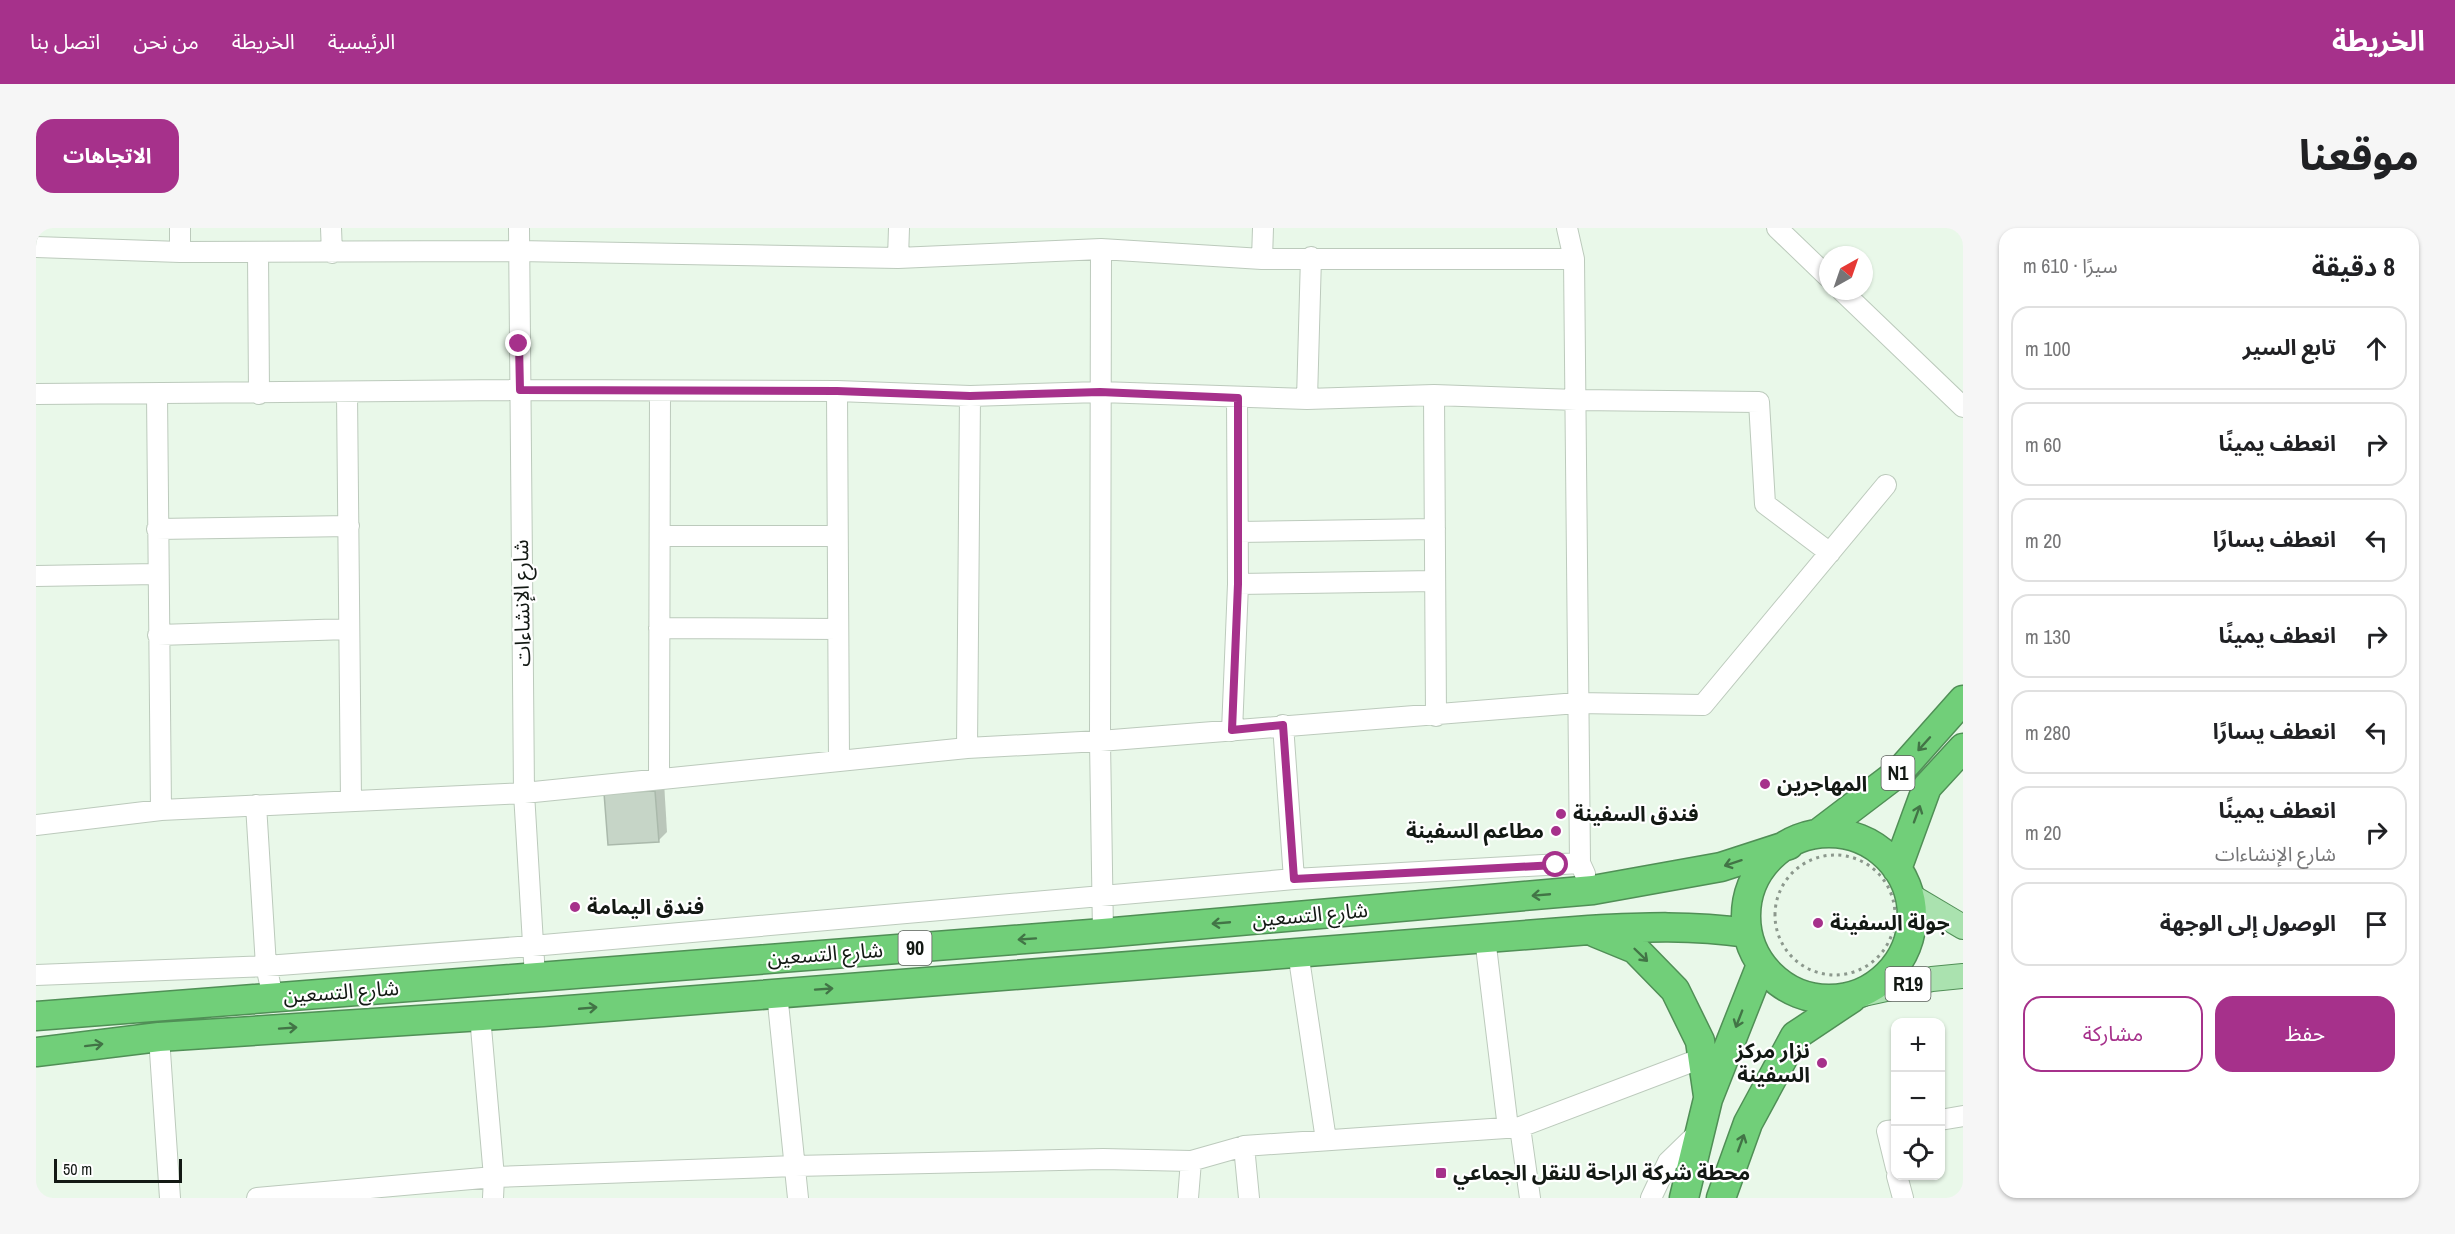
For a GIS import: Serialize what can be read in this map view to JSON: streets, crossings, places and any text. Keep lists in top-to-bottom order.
{
  "streets": {
    "highway": ["N1", "شارع التسعين", "90"],
    "main road": ["R19"],
    "street": ["شارع الإنشاءات"]
  },
  "crossings": [
    ["شارع الإنشاءات", "شارع التسعين"]
  ],
  "places": {
    "other": [
      "المهاجرين",
      "فندق السفينة",
      "مطاعم السفينة",
      "فندق اليمامة",
      "جولة السفينة",
      "نزار مركز السفينة"
    ],
    "transit": ["محطة شركة الراحة للنقل الجماعي"]
  },
  "scale_bar": "50 m",
  "north": "top right",
  "page": {
    "header": "الخريطة",
    "nav": [
      "الرئيسية",
      "الخريطة",
      "من نحن",
      "اتصل بنا"
    ],
    "title": "موقعنا",
    "buttons": [
      "الاتجاهات",
      ["حفظ", "مشاركة"]
    ],
    "heading": ["8 دقيقة", "سيرًا · 610 m"],
    "list": [
      ["تابع السير", "100 m"],
      ["انعطف يمينًا", "60 m"],
      ["انعطف يسارًا", "20 m"],
      ["انعطف يمينًا", "130 m"],
      ["انعطف يسارًا", "280 m"],
      ["انعطف يمينًا", "شارع الإنشاءات", "20 m"],
      "الوصول إلى الوجهة"
    ],
    "map_buttons": ["+", "−"],
    "scale": "50 m"
  }
}
